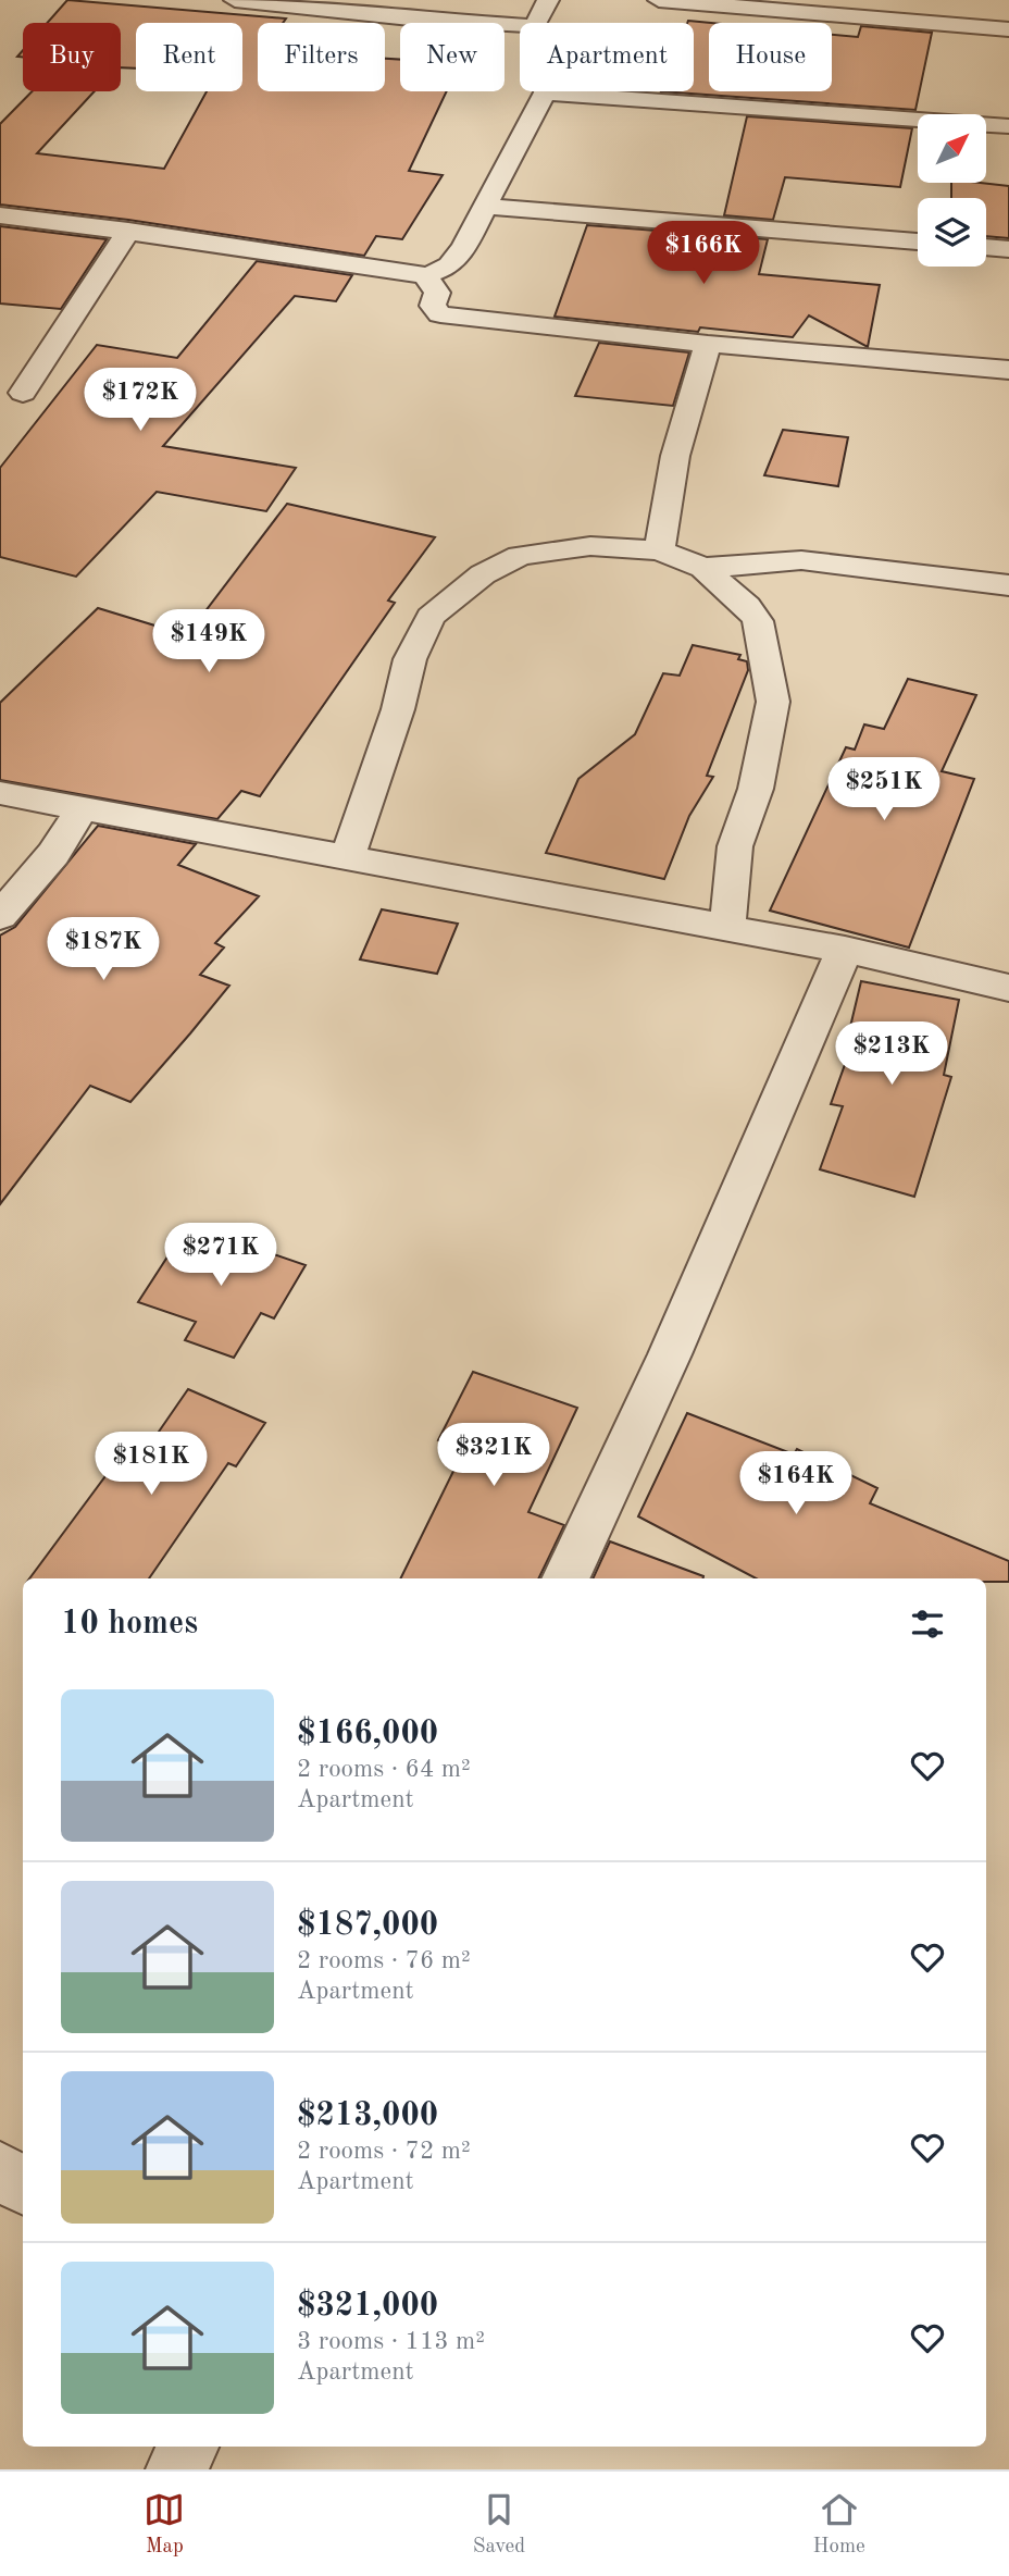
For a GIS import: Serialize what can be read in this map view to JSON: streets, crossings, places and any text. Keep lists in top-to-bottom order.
{
  "north": "top right",
  "page": {
    "chip": [
      "Buy",
      "Rent",
      "Filters",
      "New",
      "Apartment",
      "House"
    ],
    "price": [
      "$166K",
      "$172K",
      "$149K",
      "$251K",
      "$187K",
      "$213K",
      "$271K",
      "$321K",
      "$181K",
      "$164K"
    ],
    "heading": "10 homes",
    "list": [
      {
        "name": "$166,000",
        "note": "2 rooms · 64 m² · Apartment"
      },
      {
        "name": "$187,000",
        "note": "2 rooms · 76 m² · Apartment"
      },
      {
        "name": "$213,000",
        "note": "2 rooms · 72 m² · Apartment"
      },
      {
        "name": "$321,000",
        "note": "3 rooms · 113 m² · Apartment"
      }
    ],
    "tabs": ["Map", "Saved", "Home"]
  }
}
